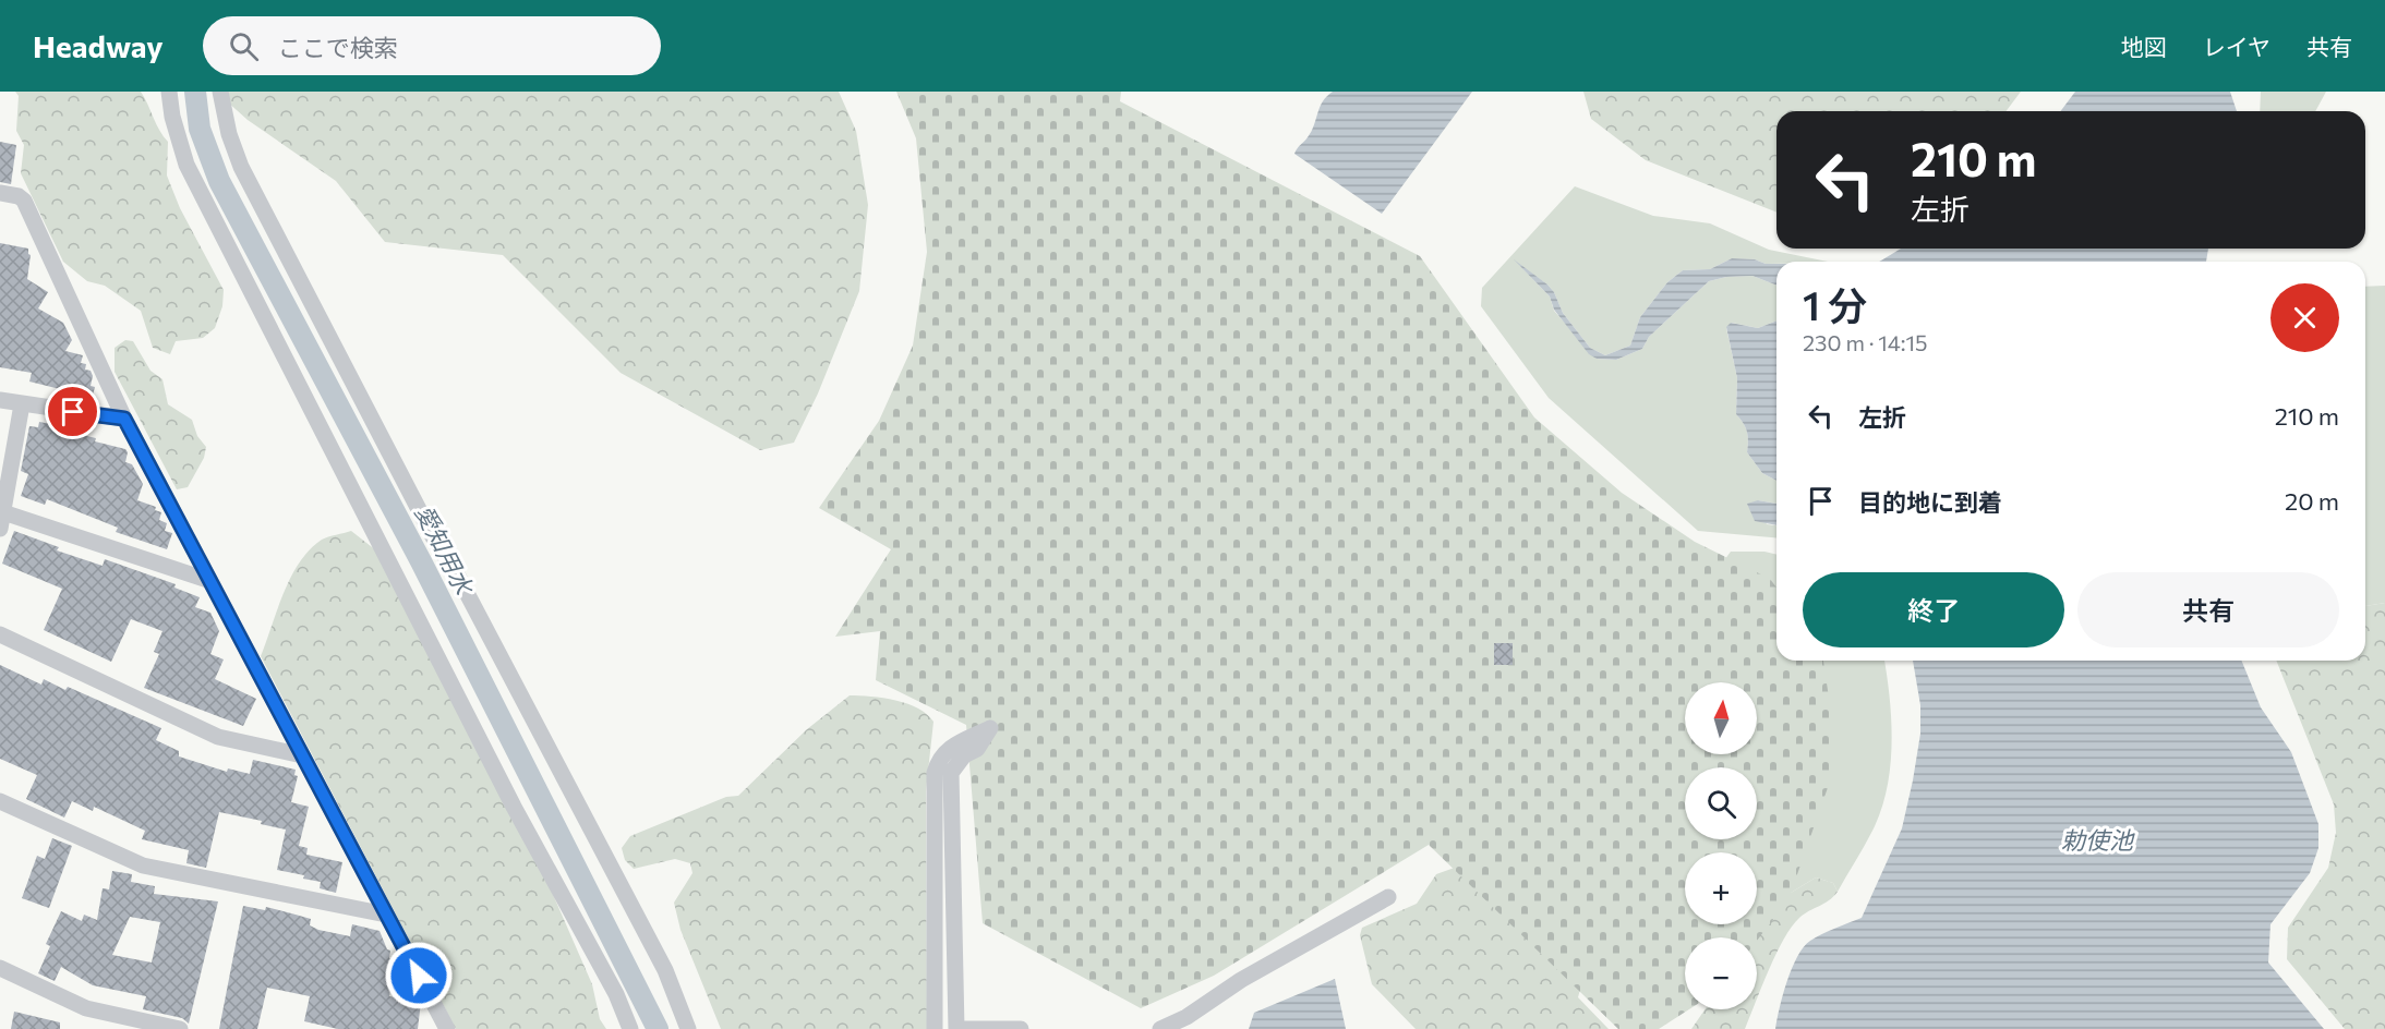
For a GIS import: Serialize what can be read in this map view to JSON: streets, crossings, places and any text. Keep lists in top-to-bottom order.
{
  "water": ["愛知用水", "勅使池"],
  "north": "top",
  "page": {
    "header": "Headway",
    "search": "ここで検索",
    "nav": ["地図", "レイヤ", "共有"],
    "turn": ["210 m", "左折"],
    "heading": ["1 分", "230 m · 14:15"],
    "list": [
      {
        "name": "左折",
        "value": "210 m"
      },
      {
        "name": "目的地に到着",
        "value": "20 m"
      }
    ],
    "buttons": ["終了", "共有"],
    "map_buttons": ["+", "−"]
  }
}
